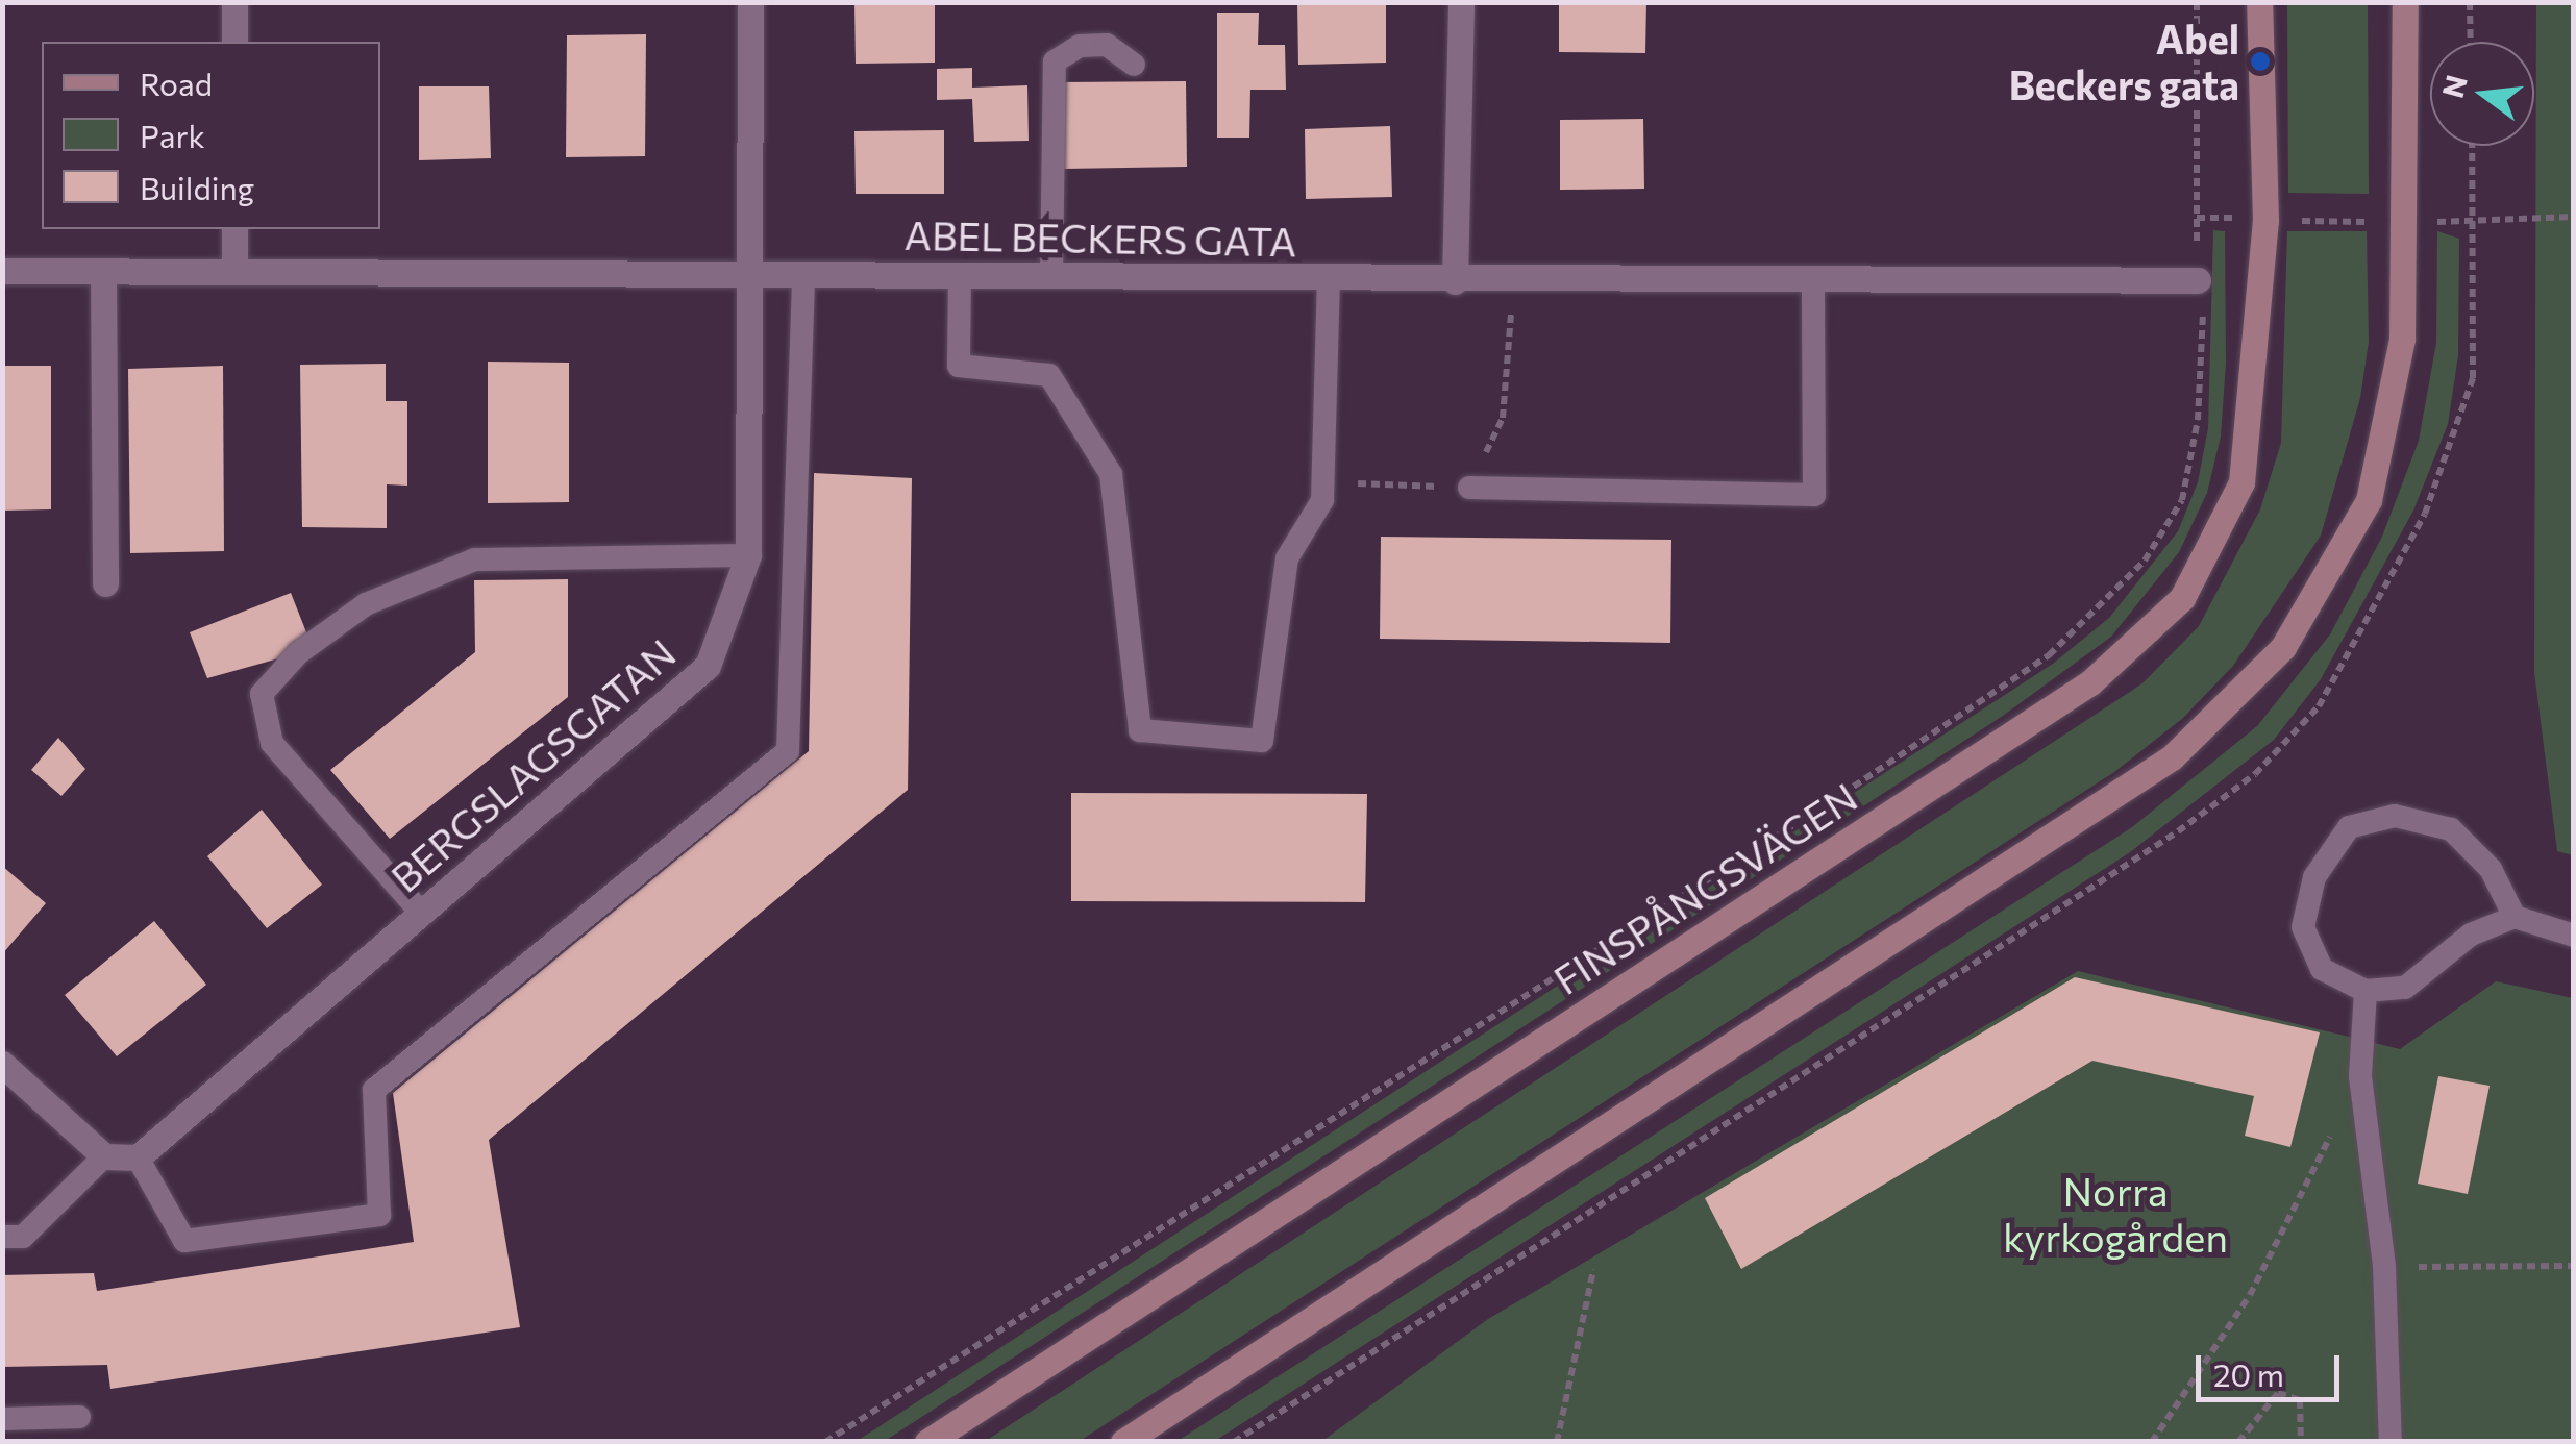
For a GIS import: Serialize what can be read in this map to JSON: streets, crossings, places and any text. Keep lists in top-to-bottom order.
{
  "streets": {
    "main road": ["FINSPÅNGSVÄGEN"],
    "street": ["ABEL BECKERS GATA", "BERGSLAGSGATAN"]
  },
  "crossings": [
    ["ABEL BECKERS GATA", "BERGSLAGSGATAN"]
  ],
  "parks": ["Norra kyrkogården"],
  "places": ["Abel Beckers gata"],
  "legend": ["Road", "Park", "Building"],
  "scale_bar": "20 m",
  "north": "left"
}
